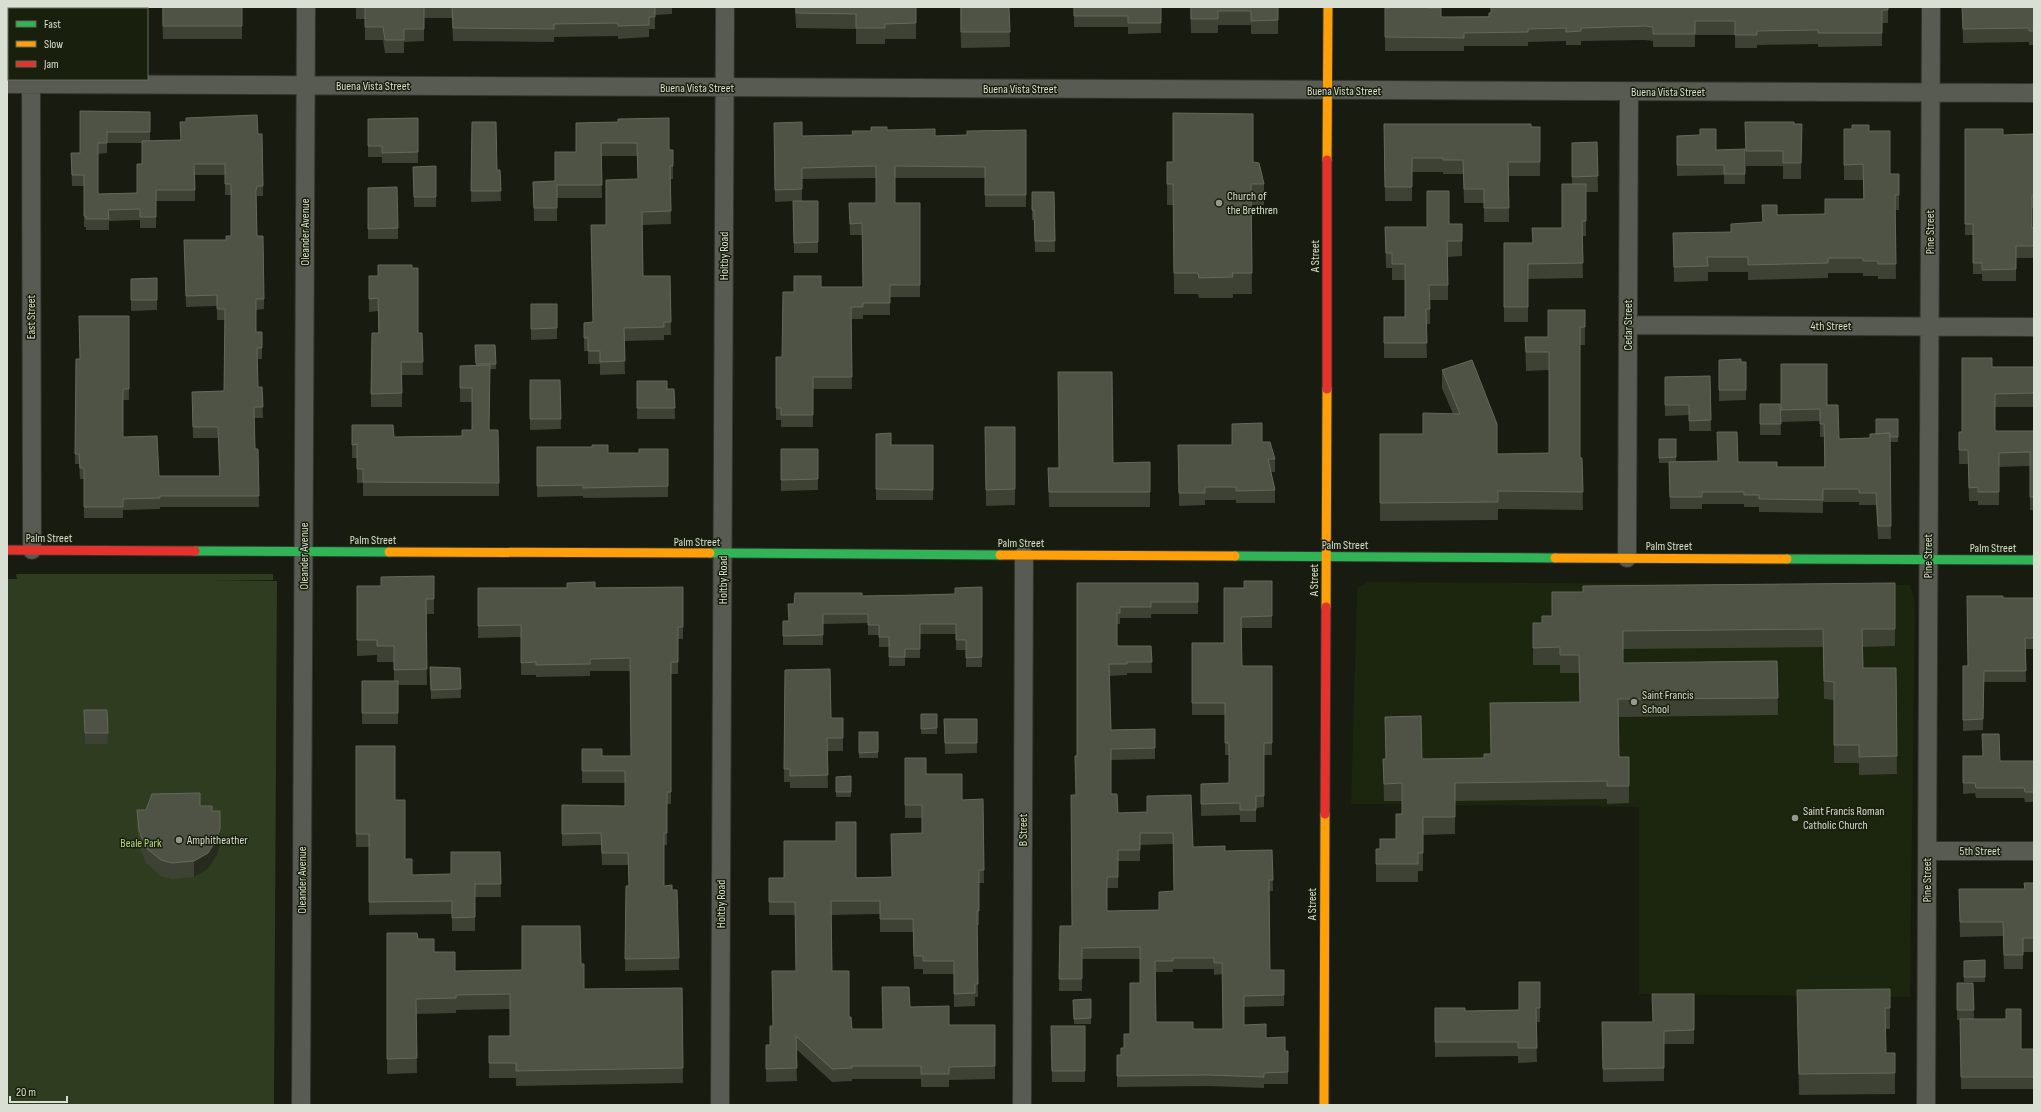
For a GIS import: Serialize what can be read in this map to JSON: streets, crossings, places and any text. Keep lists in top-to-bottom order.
{
  "streets": {
    "street": [
      "Buena Vista Street",
      "Oleander Avenue",
      "Pine Street",
      "Holtby Road",
      "A Street",
      "East Street",
      "Cedar Street",
      "4th Street",
      "Palm Street",
      "B Street",
      "5th Street"
    ]
  },
  "crossings": [
    ["Buena Vista Street", "Oleander Avenue"],
    ["Buena Vista Street", "Pine Street"],
    ["Buena Vista Street", "Holtby Road"],
    ["Buena Vista Street", "A Street"],
    ["Buena Vista Street", "East Street"],
    ["Buena Vista Street", "Cedar Street"],
    ["Oleander Avenue", "Palm Street"],
    ["Pine Street", "4th Street"],
    ["Pine Street", "Palm Street"],
    ["Pine Street", "5th Street"],
    ["Holtby Road", "Palm Street"],
    ["A Street", "Palm Street"],
    ["East Street", "Palm Street"],
    ["Cedar Street", "4th Street"],
    ["Cedar Street", "Palm Street"],
    ["Palm Street", "B Street"]
  ],
  "parks": ["Beale Park"],
  "places": [
    "Church of the Brethren",
    "Saint Francis School",
    "Saint Francis Roman Catholic Church",
    "Amphitheather"
  ],
  "legend": ["Fast", "Slow", "Jam"],
  "scale_bar": "20 m"
}
